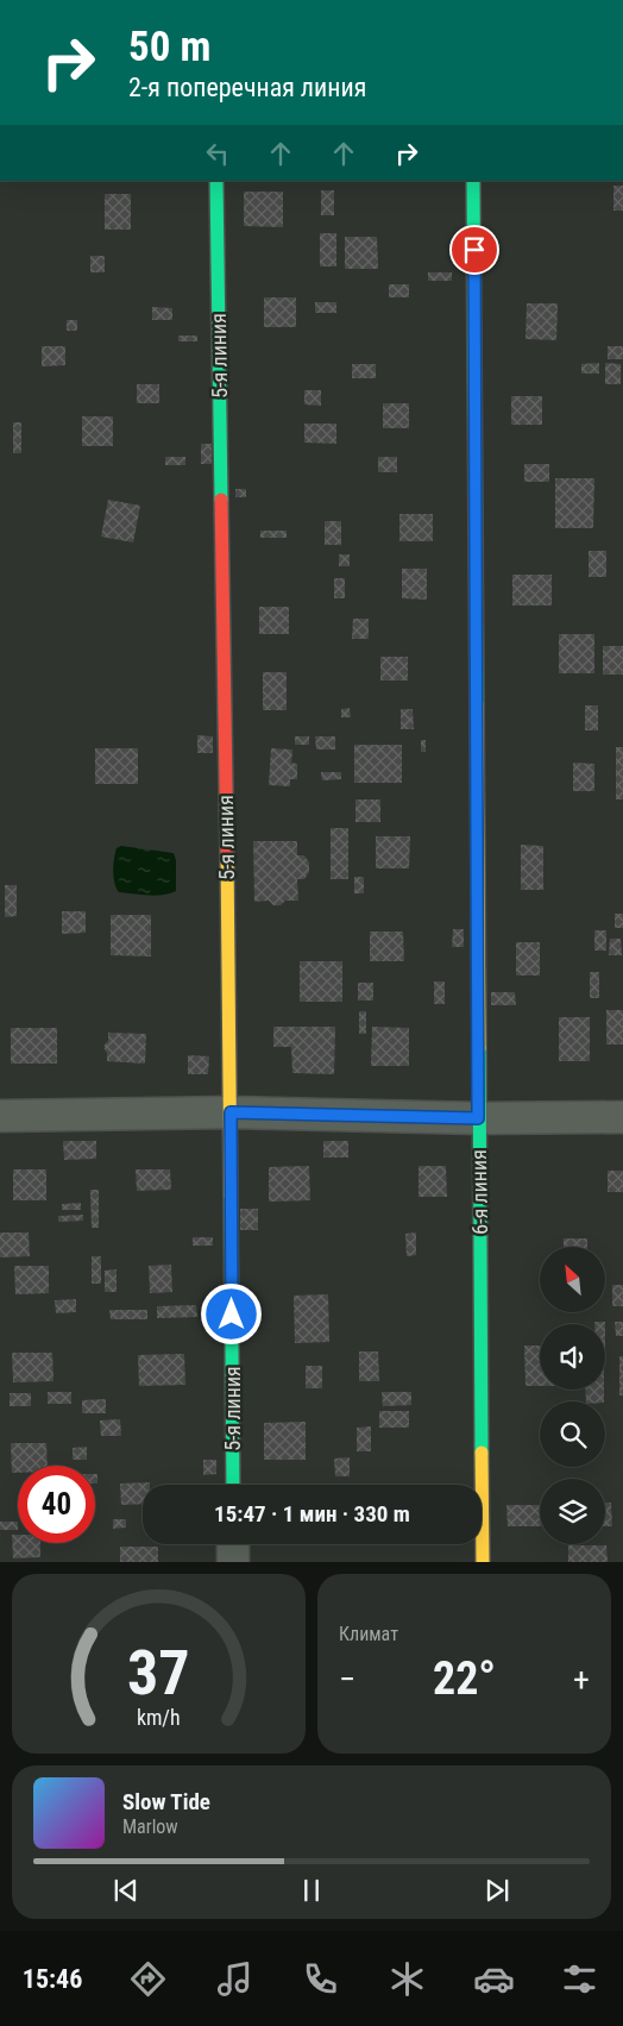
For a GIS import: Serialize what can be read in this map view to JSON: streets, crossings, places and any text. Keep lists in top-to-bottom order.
{
  "streets": {
    "street": ["5-я линия", "6-я линия"]
  },
  "north": "top left",
  "page": {
    "turn": ["50 m", "2-я поперечная линия"],
    "limit": "40",
    "trip": "15:47 · 1 мин · 330 m",
    "tile": "Климат",
    "heat": ["−", "22°", "+"],
    "song": ["Slow Tide", "Marlow"],
    "tabs": "15:46",
    "gauge": ["37", "km/h"]
  }
}
